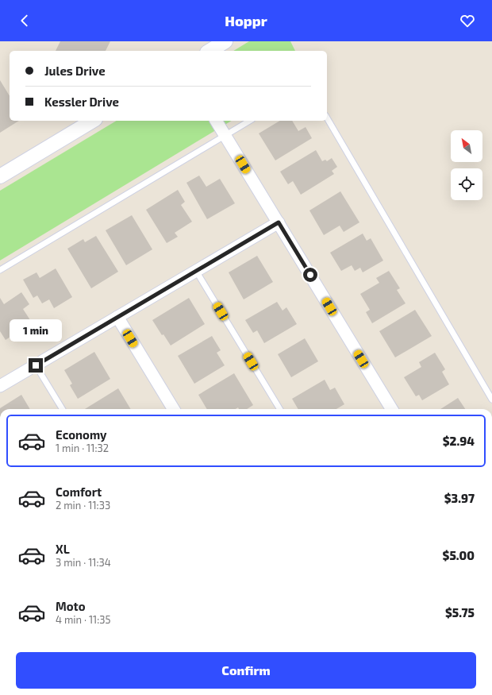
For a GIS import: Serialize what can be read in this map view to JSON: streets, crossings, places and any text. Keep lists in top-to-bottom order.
{
  "north": "top left",
  "page": {
    "header": "Hoppr",
    "banner": ["Jules Drive", "Kessler Drive"],
    "bubble": "1 min",
    "list": [
      {
        "name": "Economy",
        "note": "1 min · 11:32",
        "value": "$2.94"
      },
      {
        "name": "Comfort",
        "note": "2 min · 11:33",
        "value": "$3.97"
      },
      {
        "name": "XL",
        "note": "3 min · 11:34",
        "value": "$5.00"
      },
      {
        "name": "Moto",
        "note": "4 min · 11:35",
        "value": "$5.75"
      }
    ],
    "buttons": "Confirm"
  }
}
